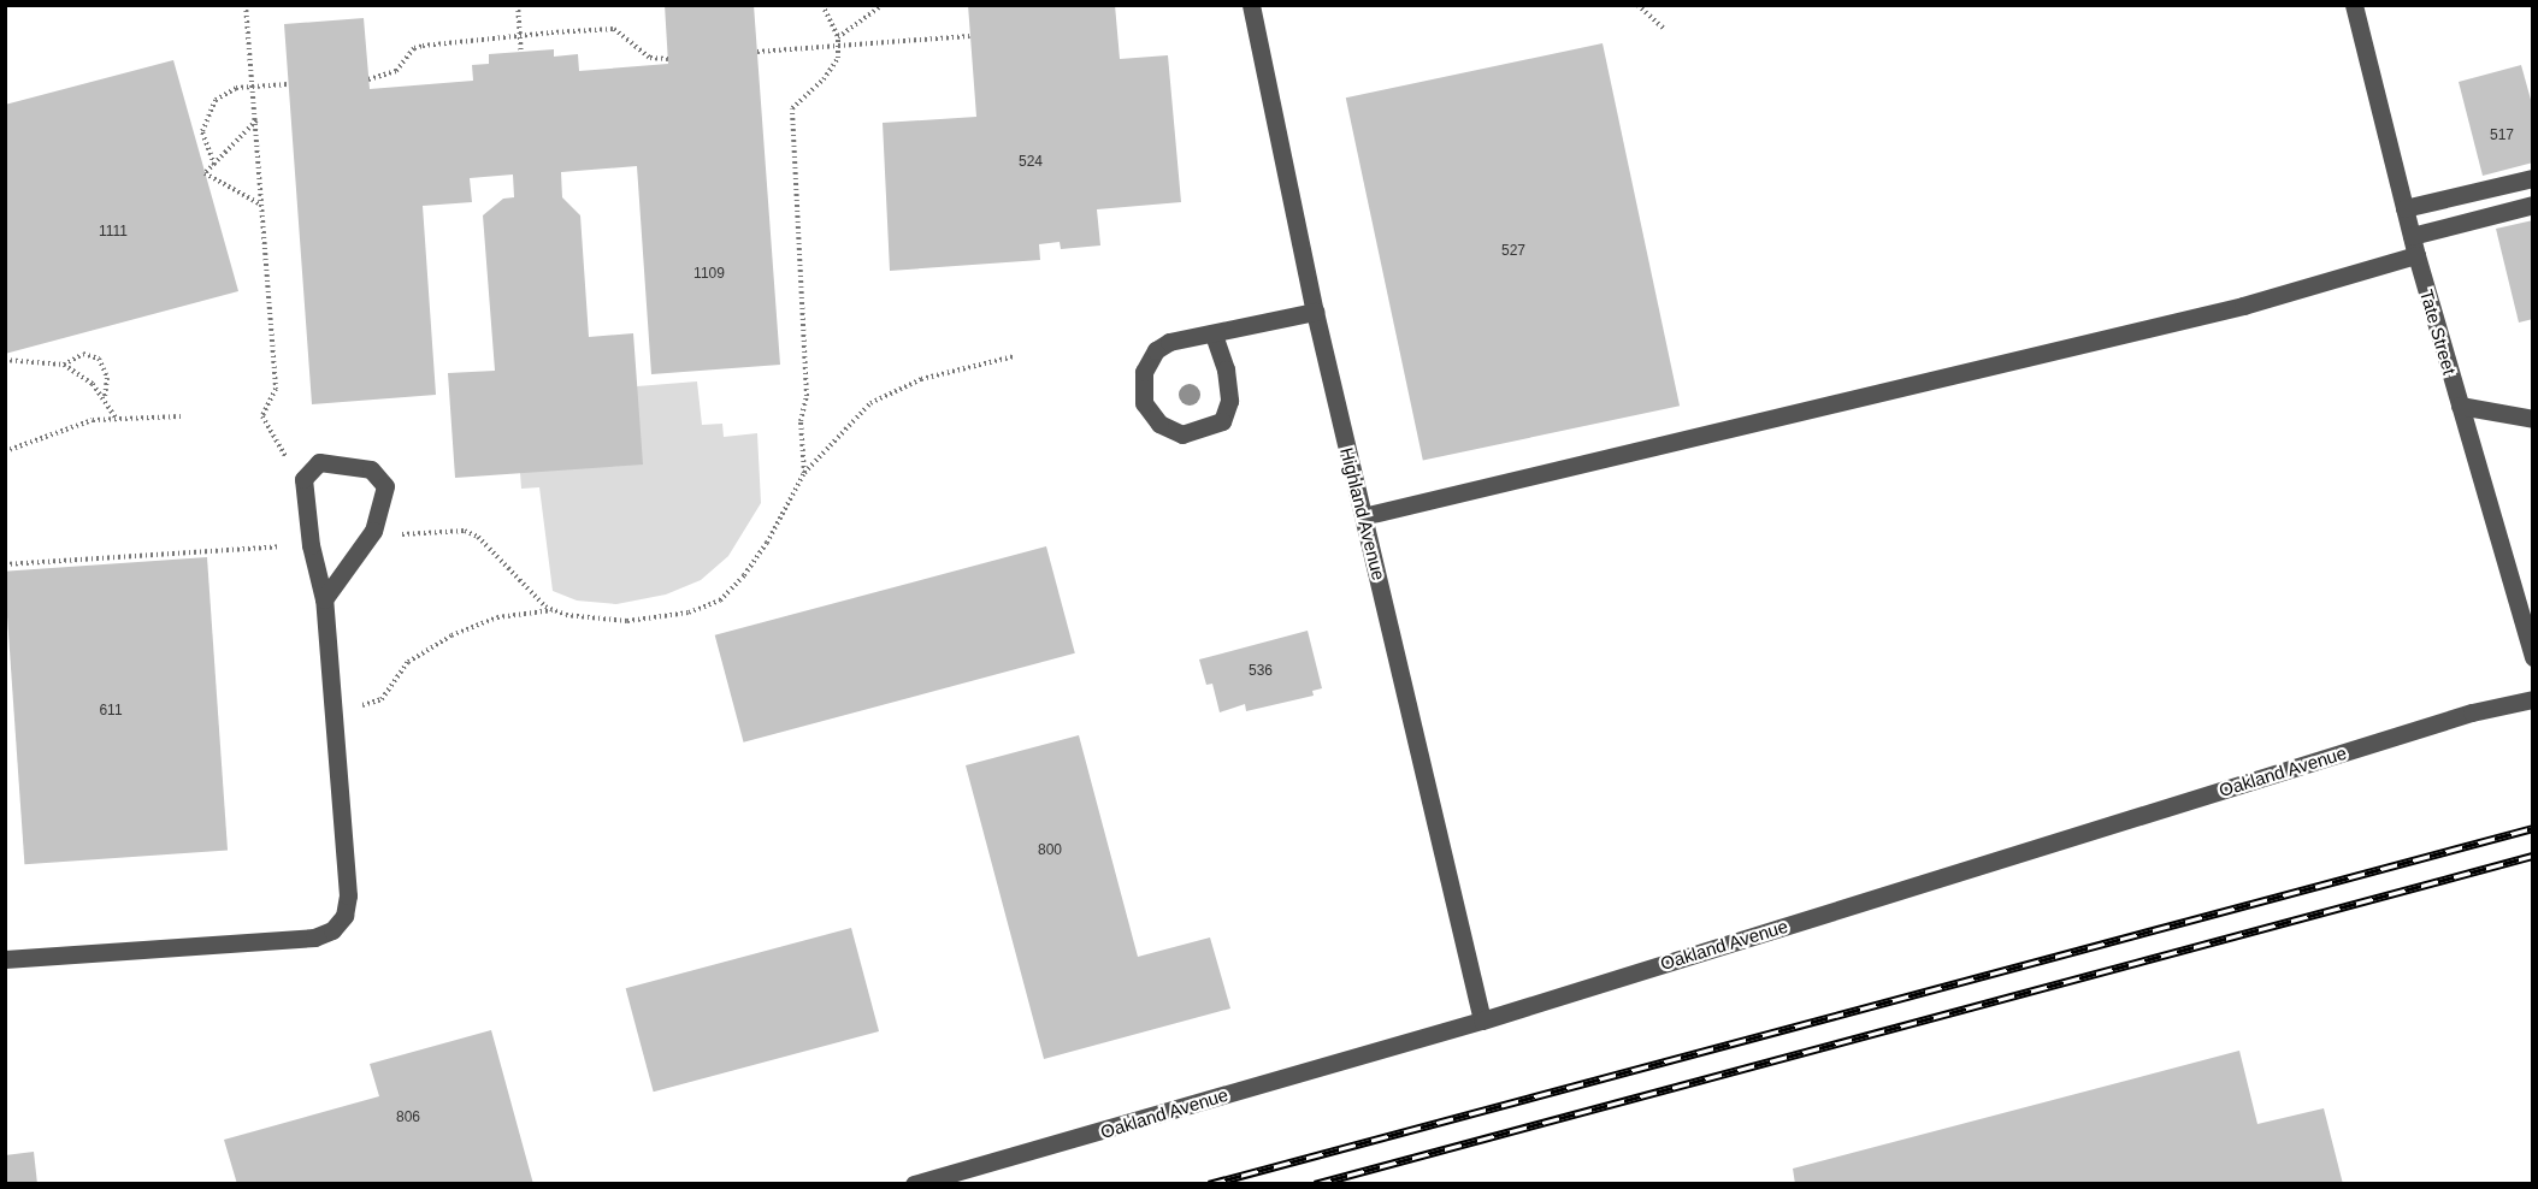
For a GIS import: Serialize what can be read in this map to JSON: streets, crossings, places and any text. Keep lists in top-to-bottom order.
{
  "streets": {
    "street": ["Tate Street", "Highland Avenue", "Oakland Avenue"]
  },
  "crossings": [
    ["Highland Avenue", "Oakland Avenue"]
  ],
  "house_numbers": [
    "517",
    "524",
    "1111",
    "527",
    "1109",
    "536",
    "611",
    "800",
    "806"
  ]
}
